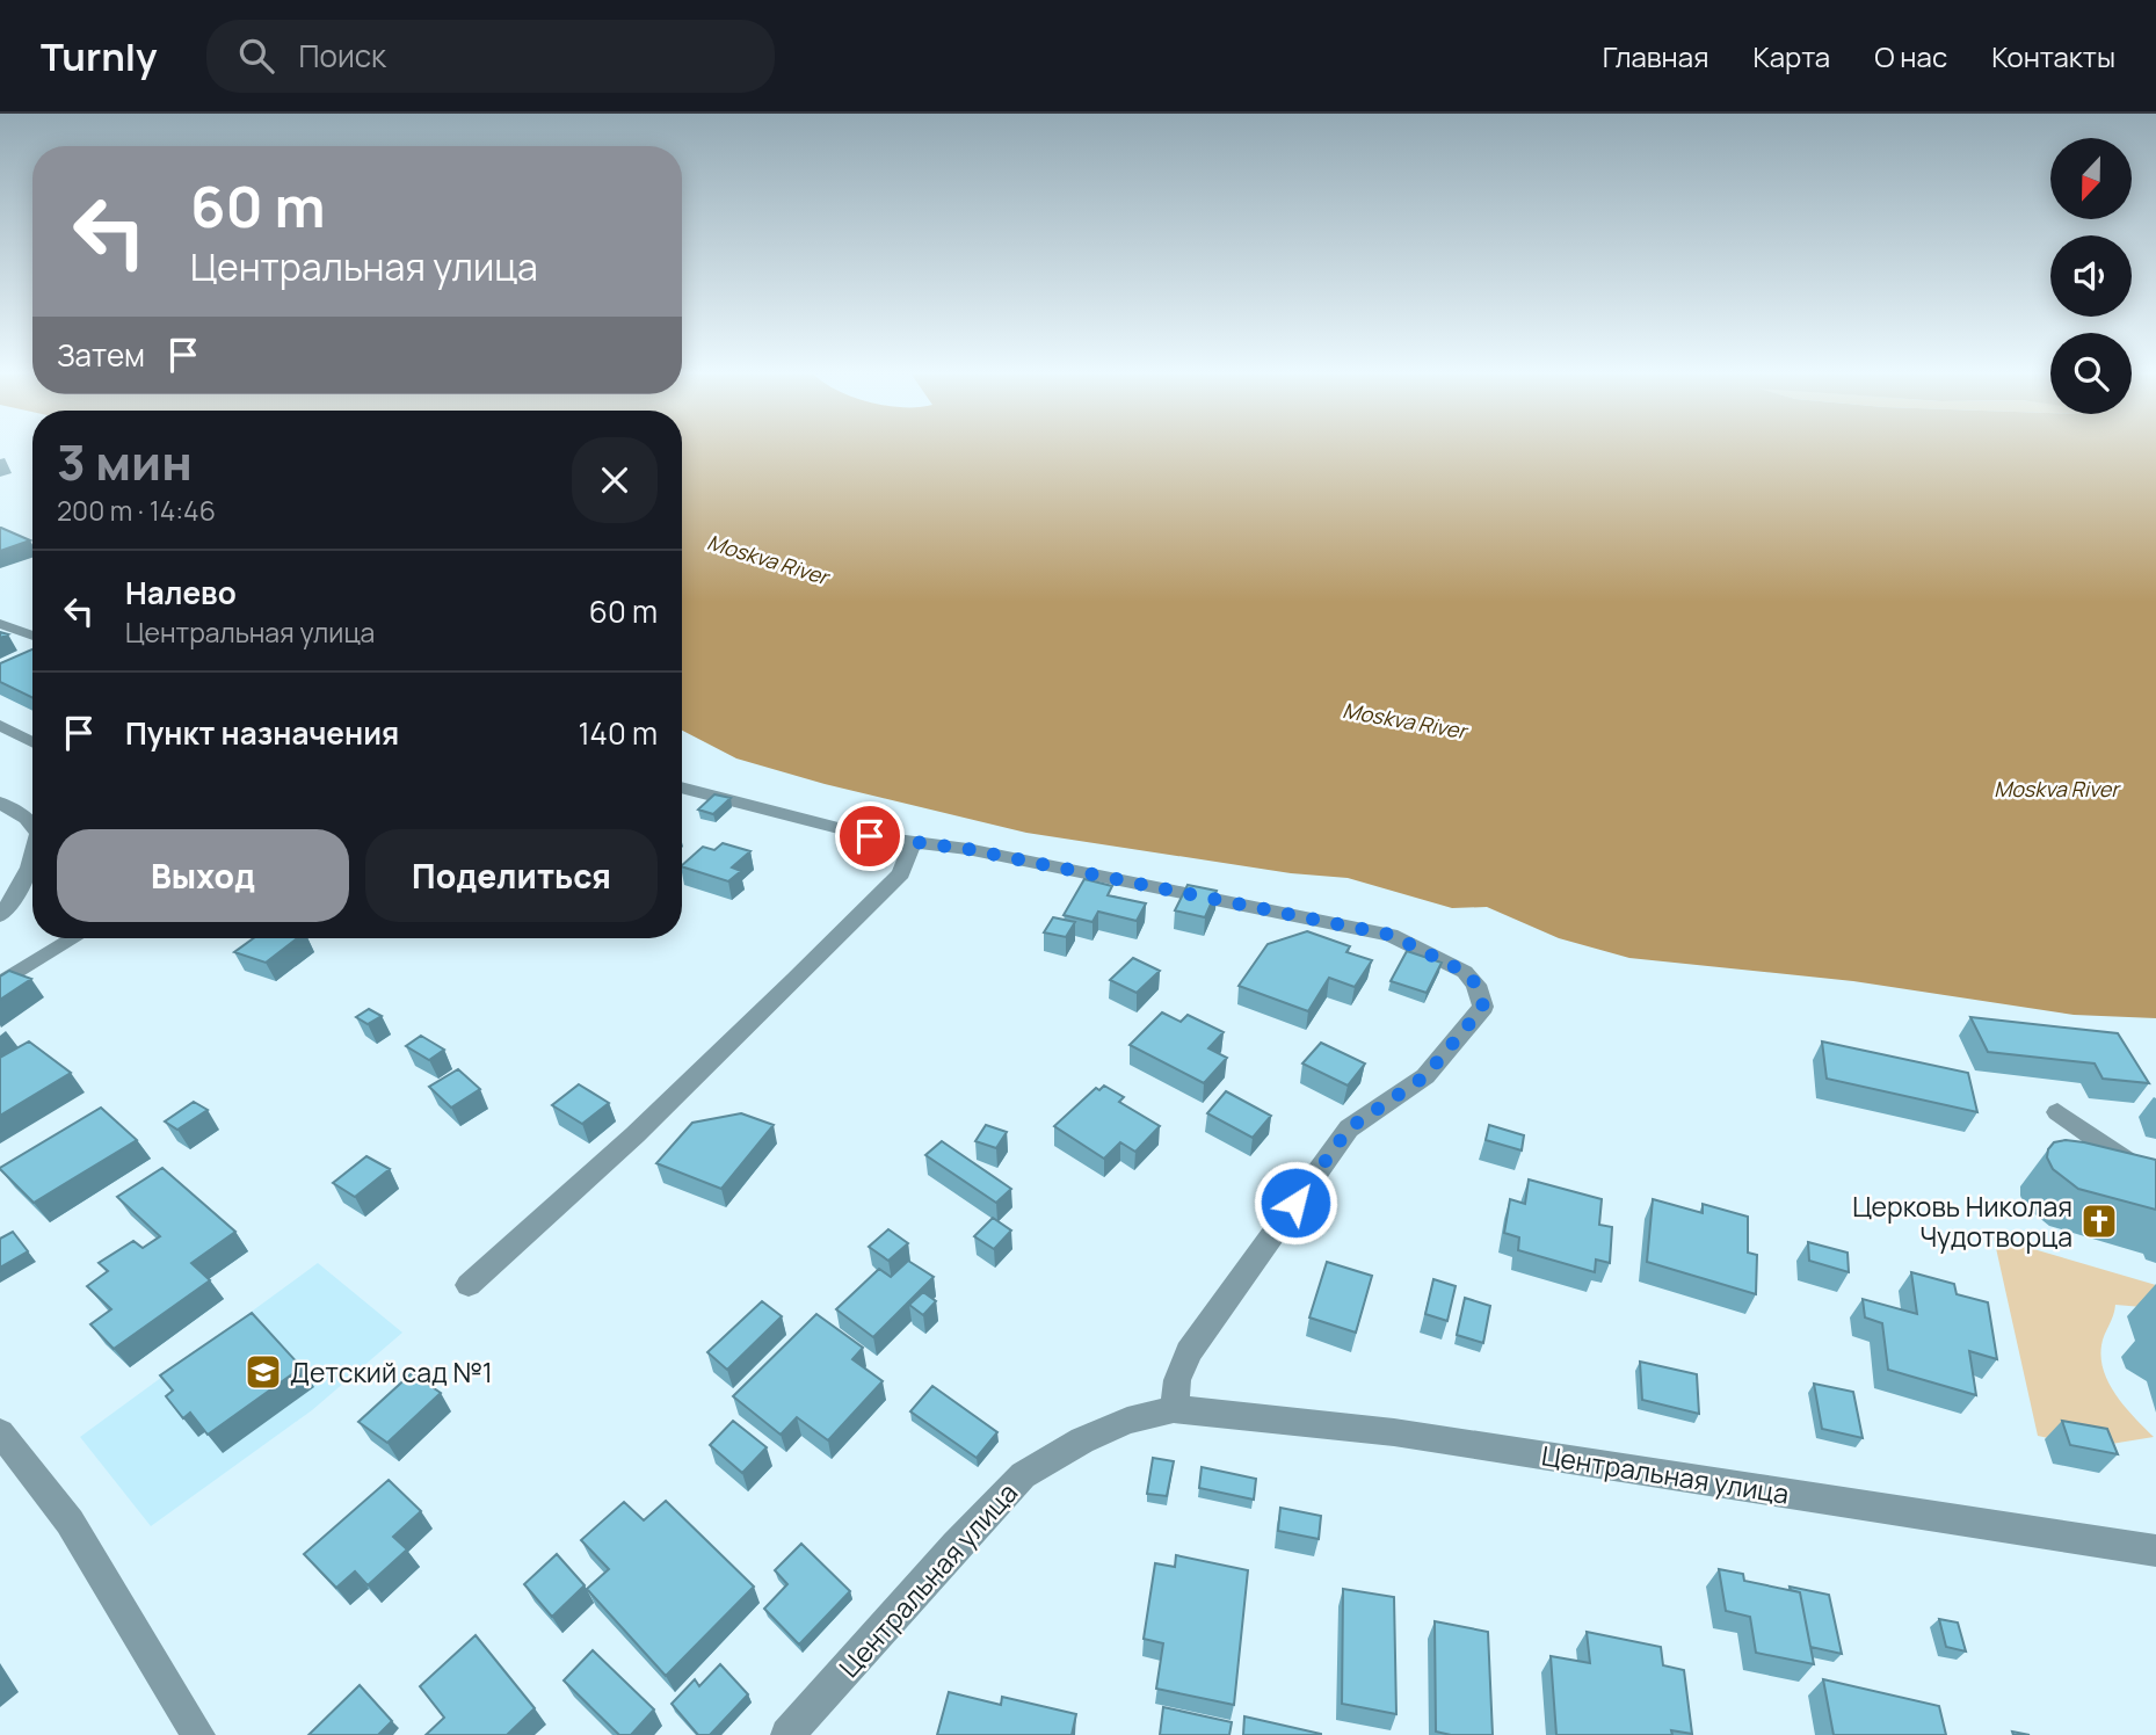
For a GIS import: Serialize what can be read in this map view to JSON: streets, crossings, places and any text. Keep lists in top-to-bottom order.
{
  "streets": {
    "street": ["Центральная улица"]
  },
  "water": ["Moskva River"],
  "places": {
    "church": ["Церковь Николая Чудотворца"],
    "school or university": ["Детский сад №1"]
  },
  "north": "bottom",
  "page": {
    "header": "Turnly",
    "search": "Поиск",
    "nav": [
      "Главная",
      "Карта",
      "О нас",
      "Контакты"
    ],
    "turn": ["60 m", "Центральная улица"],
    "then": "Затем",
    "heading": ["3 мин", "200 m · 14:46"],
    "list": [
      {
        "name": "Налево",
        "note": "Центральная улица",
        "value": "60 m"
      },
      {
        "name": "Пункт назначения",
        "value": "140 m"
      }
    ],
    "buttons": ["Выход", "Поделиться"]
  }
}
